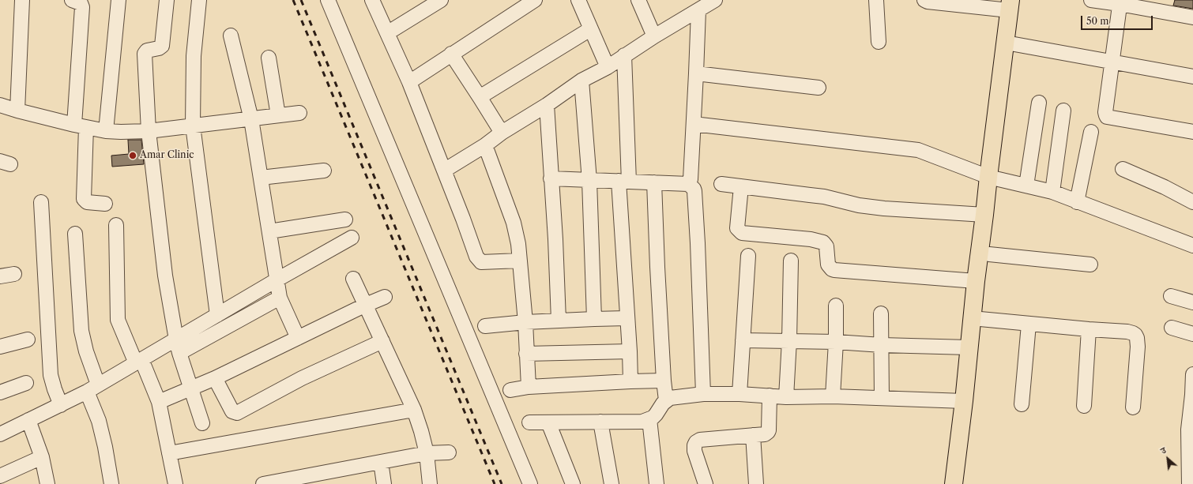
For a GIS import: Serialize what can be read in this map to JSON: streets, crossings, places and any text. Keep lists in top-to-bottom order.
{
  "places": ["Amar Clinic"],
  "scale_bar": "50 m",
  "north": "top left"
}
